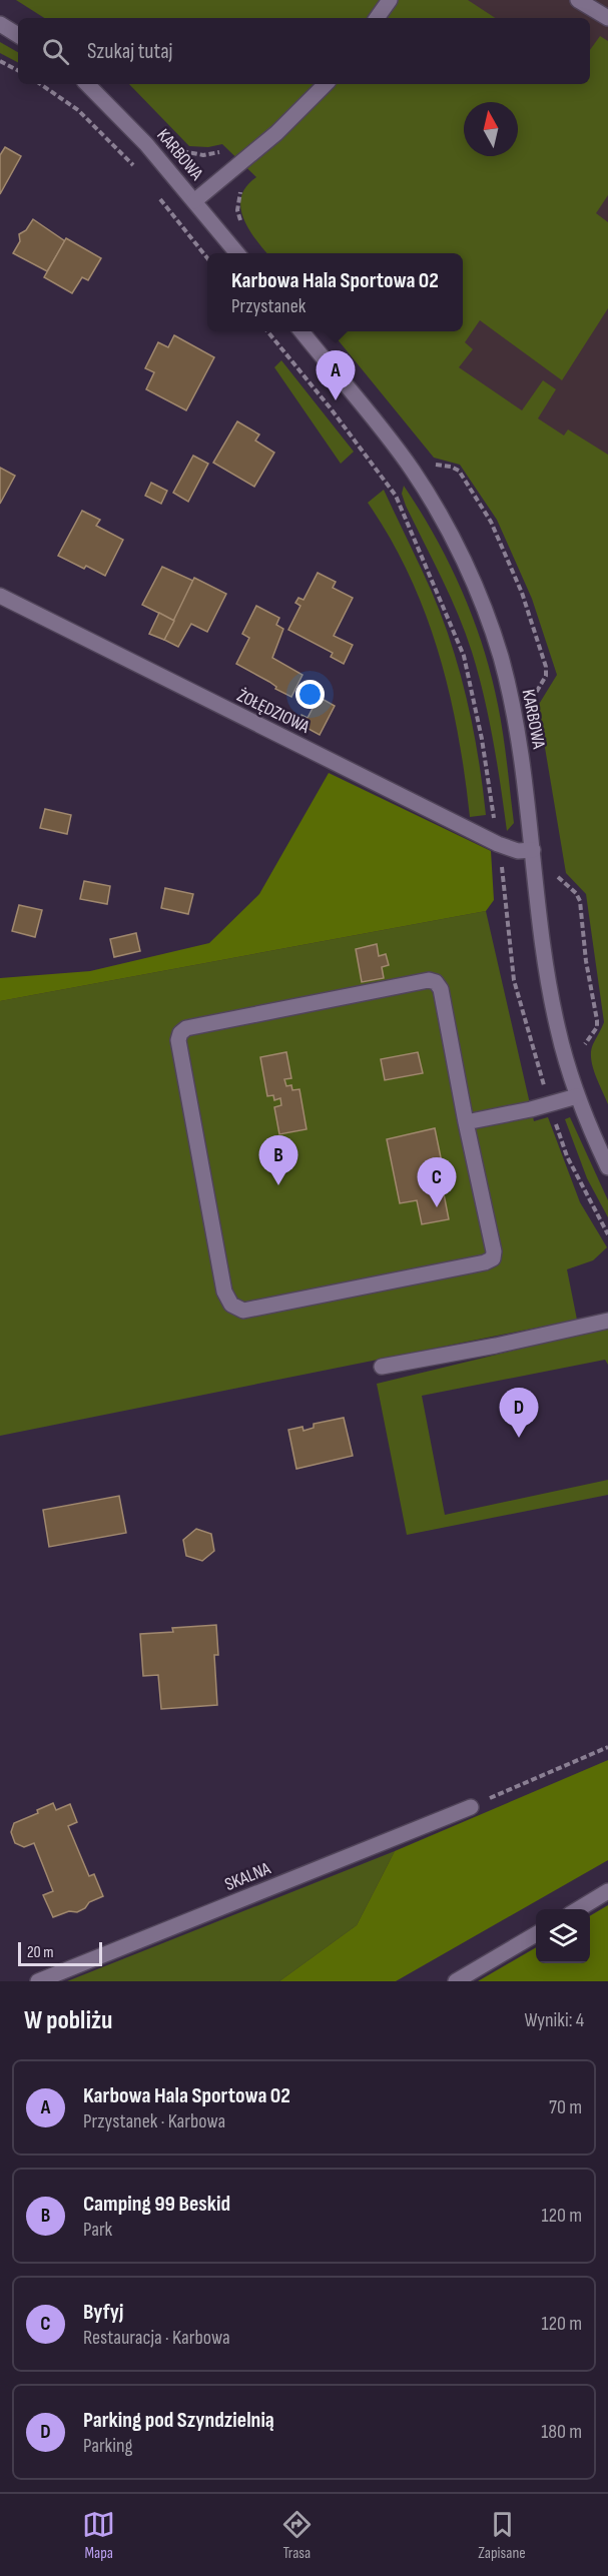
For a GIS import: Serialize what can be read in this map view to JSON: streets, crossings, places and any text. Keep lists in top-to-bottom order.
{
  "streets": {
    "street": ["KARBOWA", "ŻOŁĘDZIOWA", "SKALNA"]
  },
  "crossings": [
    ["KARBOWA", "ŻOŁĘDZIOWA"]
  ],
  "scale_bar": "20 m",
  "north": "top",
  "page": {
    "search": "Szukaj tutaj",
    "popup": ["Karbowa Hala Sportowa 02", "Przystanek"],
    "pins": [
      "A",
      "B",
      "C",
      "D"
    ],
    "scale": "20 m",
    "heading": ["W pobliżu", "Wyniki: 4"],
    "list": [
      {
        "mark": "A",
        "name": "Karbowa Hala Sportowa 02",
        "note": "Przystanek · Karbowa",
        "value": "70 m"
      },
      {
        "mark": "B",
        "name": "Camping 99 Beskid",
        "note": "Park",
        "value": "120 m"
      },
      {
        "mark": "C",
        "name": "Byfyj",
        "note": "Restauracja · Karbowa",
        "value": "120 m"
      },
      {
        "mark": "D",
        "name": "Parking pod Szyndzielnią",
        "note": "Parking",
        "value": "180 m"
      }
    ],
    "nav": ["Mapa", "Trasa", "Zapisane"]
  }
}
